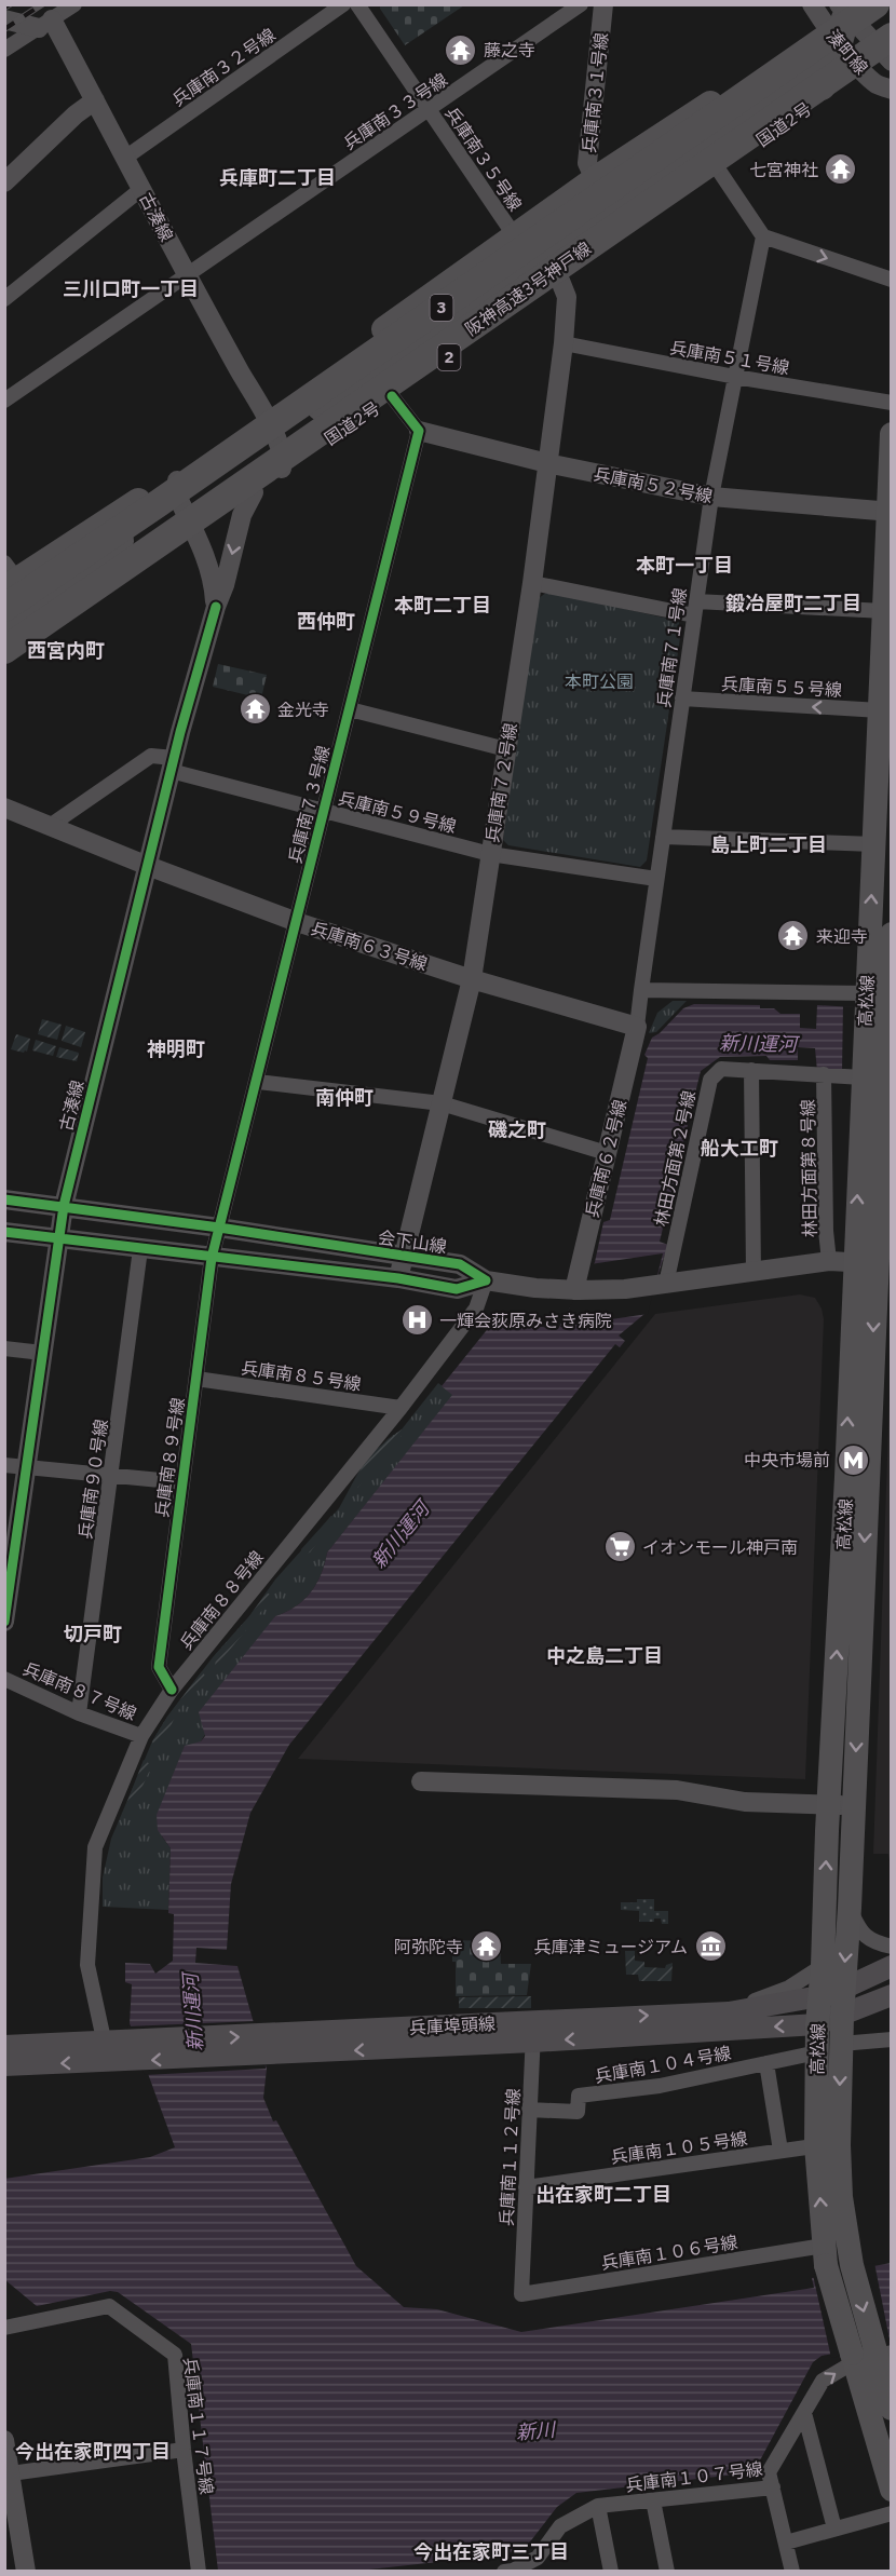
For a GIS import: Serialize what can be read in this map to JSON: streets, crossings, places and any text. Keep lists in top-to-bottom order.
{
  "streets": {
    "highway": [
      "国道2号",
      "阪神高速3号神戸線",
      "3",
      "2"
    ],
    "main road": ["高松線", "兵庫埠頭線"],
    "street": [
      "湊町線",
      "兵庫南３２号線",
      "兵庫南３１号線",
      "兵庫南３３号線",
      "兵庫南３５号線",
      "古湊線",
      "兵庫南５１号線",
      "兵庫南５２号線",
      "兵庫南７１号線",
      "兵庫南５５号線",
      "兵庫南７２号線",
      "兵庫南７３号線",
      "兵庫南５９号線",
      "兵庫南６３号線",
      "兵庫南６２号線",
      "林田方面第２号線",
      "林田方面第８号線",
      "会下山線",
      "兵庫南８５号線",
      "兵庫南８９号線",
      "兵庫南９０号線",
      "兵庫南８８号線",
      "兵庫南８７号線",
      "兵庫南１０４号線",
      "兵庫南１０５号線",
      "兵庫南１１２号線",
      "兵庫南１０６号線",
      "兵庫南１１７号線",
      "兵庫南１０７号線"
    ]
  },
  "crossings": [
    ["湊町線", "国道2号"],
    ["湊町線", "阪神高速3号神戸線"],
    ["兵庫南３２号線", "古湊線"],
    ["兵庫南３３号線", "兵庫南３５号線"],
    ["兵庫南３３号線", "古湊線"],
    ["国道2号", "古湊線"],
    ["国道2号", "阪神高速3号神戸線"],
    ["国道2号", "兵庫南７２号線"],
    ["古湊線", "兵庫南５９号線"],
    ["古湊線", "兵庫南６３号線"],
    ["古湊線", "会下山線"],
    ["阪神高速3号神戸線", "3"],
    ["兵庫南５１号線", "兵庫南７１号線"],
    ["兵庫南５１号線", "兵庫南７２号線"],
    ["兵庫南５２号線", "兵庫南７１号線"],
    ["兵庫南５２号線", "兵庫南７２号線"],
    ["兵庫南５２号線", "兵庫南７３号線"],
    ["兵庫南５２号線", "高松線"],
    ["兵庫南７１号線", "兵庫南５５号線"],
    ["兵庫南７１号線", "兵庫南５９号線"],
    ["兵庫南７１号線", "兵庫南６２号線"],
    ["兵庫南５５号線", "高松線"],
    ["兵庫南７２号線", "兵庫南５９号線"],
    ["兵庫南７２号線", "兵庫南６３号線"],
    ["兵庫南７２号線", "会下山線"],
    ["兵庫南７３号線", "兵庫南５９号線"],
    ["兵庫南７３号線", "兵庫南６３号線"],
    ["兵庫南７３号線", "会下山線"],
    ["兵庫南７３号線", "兵庫南８９号線"],
    ["兵庫南６３号線", "兵庫南６２号線"],
    ["高松線", "林田方面第２号線"],
    ["高松線", "会下山線"],
    ["高松線", "兵庫埠頭線"],
    ["高松線", "兵庫南１０４号線"],
    ["高松線", "兵庫南１０５号線"],
    ["高松線", "兵庫南１０６号線"],
    ["高松線", "兵庫南１０７号線"],
    ["兵庫南６２号線", "会下山線"],
    ["林田方面第２号線", "林田方面第８号線"],
    ["林田方面第２号線", "会下山線"],
    ["林田方面第８号線", "会下山線"],
    ["会下山線", "兵庫南８９号線"],
    ["会下山線", "兵庫南９０号線"],
    ["会下山線", "兵庫南８８号線"],
    ["兵庫南８５号線", "兵庫南８９号線"],
    ["兵庫南８５号線", "兵庫南８８号線"],
    ["兵庫南８９号線", "兵庫南８８号線"],
    ["兵庫南９０号線", "兵庫南８７号線"],
    ["兵庫南８８号線", "兵庫南８７号線"],
    ["兵庫南８８号線", "兵庫埠頭線"],
    ["兵庫埠頭線", "兵庫南１１２号線"],
    ["兵庫南１０４号線", "兵庫南１１２号線"],
    ["兵庫南１０５号線", "兵庫南１１２号線"],
    ["兵庫南１１２号線", "兵庫南１０６号線"]
  ],
  "districts": [
    "兵庫町二丁目",
    "三川口町一丁目",
    "本町一丁目",
    "鍛冶屋町二丁目",
    "本町二丁目",
    "西仲町",
    "西宮内町",
    "島上町二丁目",
    "神明町",
    "南仲町",
    "磯之町",
    "船大工町",
    "切戸町",
    "中之島二丁目",
    "出在家町二丁目",
    "今出在家町四丁目",
    "今出在家町三丁目"
  ],
  "water": ["新川運河", "新川"],
  "parks": ["本町公園"],
  "places": {
    "temple": [
      "藤之寺",
      "七宮神社",
      "金光寺",
      "来迎寺",
      "阿弥陀寺"
    ],
    "hospital": ["一輝会荻原みさき病院"],
    "metro station": ["中央市場前"],
    "supermarket": ["イオンモール神戸南"],
    "museum": ["兵庫津ミュージアム"]
  }
}
